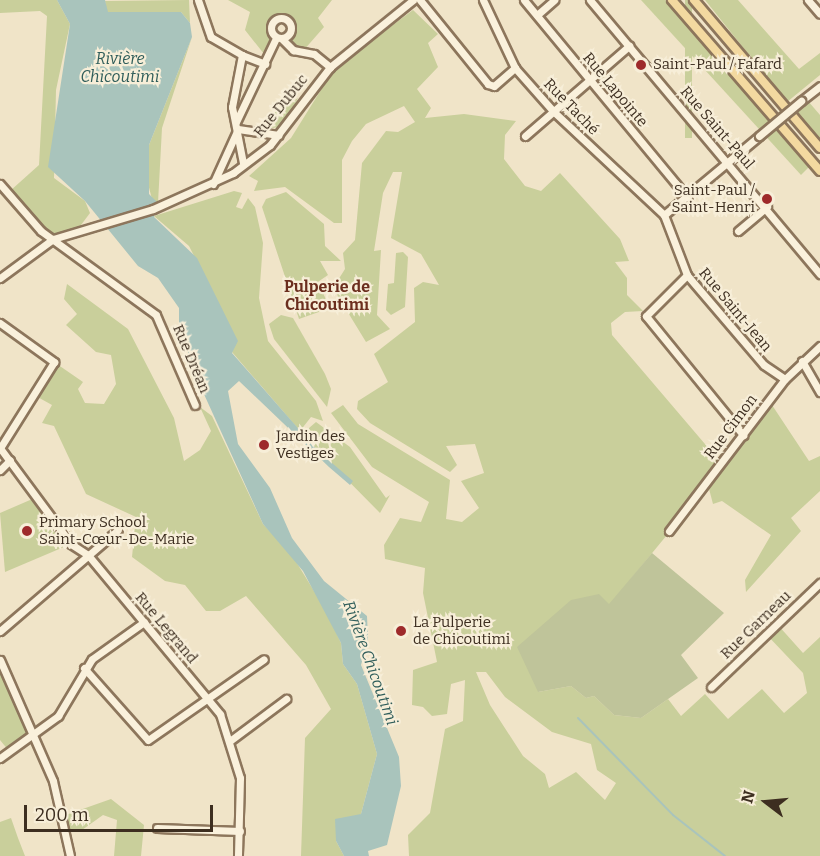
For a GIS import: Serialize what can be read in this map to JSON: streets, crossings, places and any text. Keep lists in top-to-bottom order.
{
  "streets": {
    "street": [
      "Rue Lapointe",
      "Rue Dubuc",
      "Rue Taché",
      "Rue Saint-Paul",
      "Rue Saint-Jean",
      "Rue Dréan",
      "Rue Cimon",
      "Rue Garneau",
      "Rue Legrand"
    ]
  },
  "crossings": [
    ["Rue Dubuc", "Rue Dréan"],
    ["Rue Taché", "Rue Saint-Jean"],
    ["Rue Saint-Jean", "Rue Cimon"]
  ],
  "districts": ["Pulperie de Chicoutimi"],
  "water": ["Rivière Chicoutimi"],
  "places": [
    "Saint-Paul / Fafard",
    "Saint-Paul / Saint-Henri",
    "Jardin des Vestiges",
    "Primary School Saint-Cœur-De-Marie",
    "La Pulperie de Chicoutimi"
  ],
  "scale_bar": "200 m",
  "north": "left"
}
